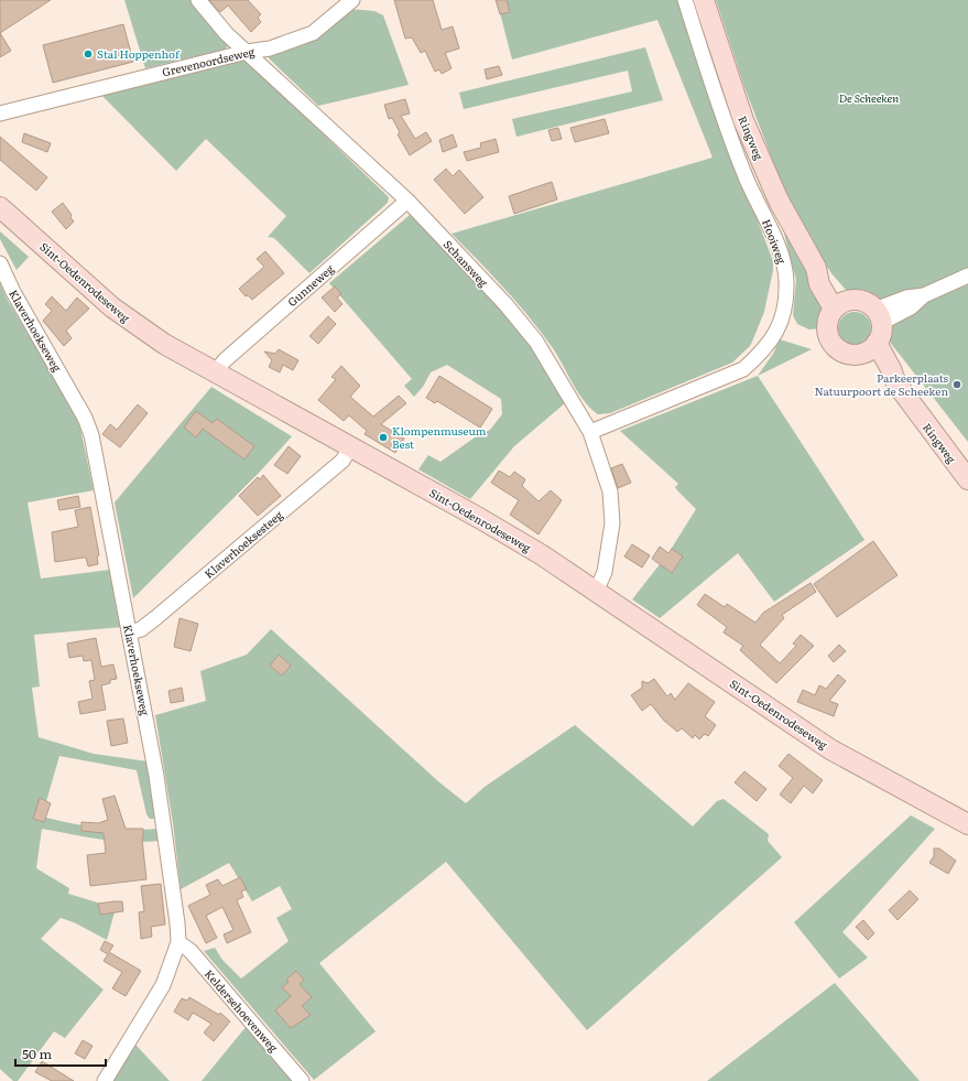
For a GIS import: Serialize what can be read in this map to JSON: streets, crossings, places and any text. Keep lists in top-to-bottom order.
{
  "streets": {
    "street": [
      "Grevenoordseweg",
      "Ringweg",
      "Hooiweg",
      "Schansweg",
      "Sint-Oedenrodeseweg",
      "Gunneweg",
      "Klaverhoekseweg",
      "Klaverhoeksesteeg",
      "Keldersehoevenweg"
    ]
  },
  "crossings": [
    ["Grevenoordseweg", "Schansweg"],
    ["Hooiweg", "Schansweg"],
    ["Schansweg", "Sint-Oedenrodeseweg"],
    ["Schansweg", "Gunneweg"],
    ["Sint-Oedenrodeseweg", "Gunneweg"],
    ["Sint-Oedenrodeseweg", "Klaverhoeksesteeg"],
    ["Klaverhoekseweg", "Klaverhoeksesteeg"],
    ["Klaverhoekseweg", "Keldersehoevenweg"]
  ],
  "parks": ["De Scheeken"],
  "places": ["Stal Hoppenhof", "Parkeerplaats Natuurpoort de Scheeken", "Klompenmuseum Best"],
  "scale_bar": "50 m"
}
